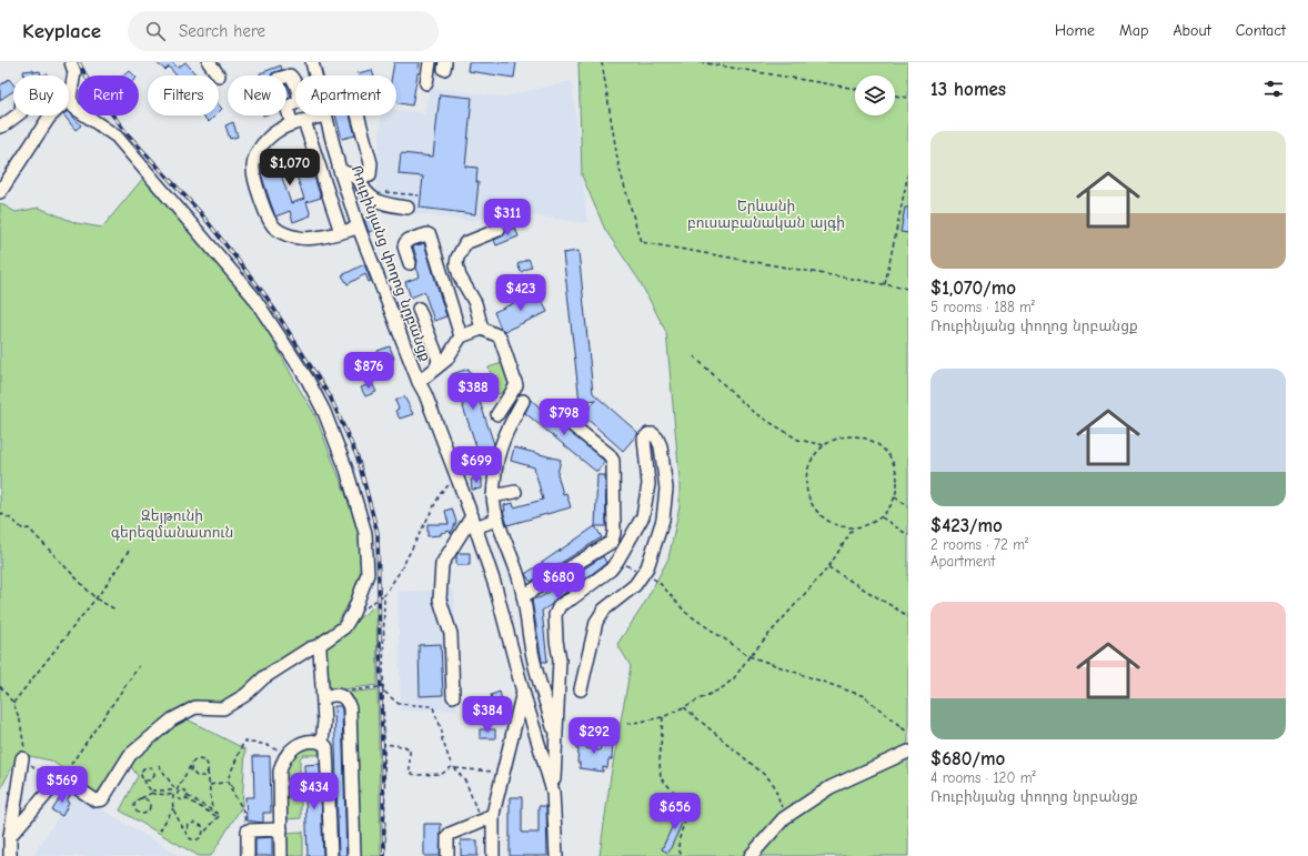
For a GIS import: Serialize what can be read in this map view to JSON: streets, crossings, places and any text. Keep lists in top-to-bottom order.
{
  "streets": {
    "street": ["Ռուբինյանց փողոց նրբանցք"]
  },
  "parks": ["Երևանի բուսաբանական այգի", "Զեյթունի գերեզմանատուն"],
  "page": {
    "header": "Keyplace",
    "search": "Search here",
    "nav": [
      "Home",
      "Map",
      "About",
      "Contact"
    ],
    "heading": "13 homes",
    "chip": [
      "Buy",
      "Rent",
      "Filters",
      "New",
      "Apartment"
    ],
    "list": [
      {
        "name": "$1,070/mo",
        "note": "5 rooms · 188 m² · Ռուբինյանց փողոց նրբանցք"
      },
      {
        "name": "$423/mo",
        "note": "2 rooms · 72 m² · Apartment"
      },
      {
        "name": "$680/mo",
        "note": "4 rooms · 120 m² · Ռուբինյանց փողոց նրբանցք"
      }
    ],
    "price": [
      "$1,070",
      "$311",
      "$423",
      "$876",
      "$388",
      "$798",
      "$699",
      "$680",
      "$384",
      "$292",
      "$569",
      "$434",
      "$656"
    ]
  }
}
